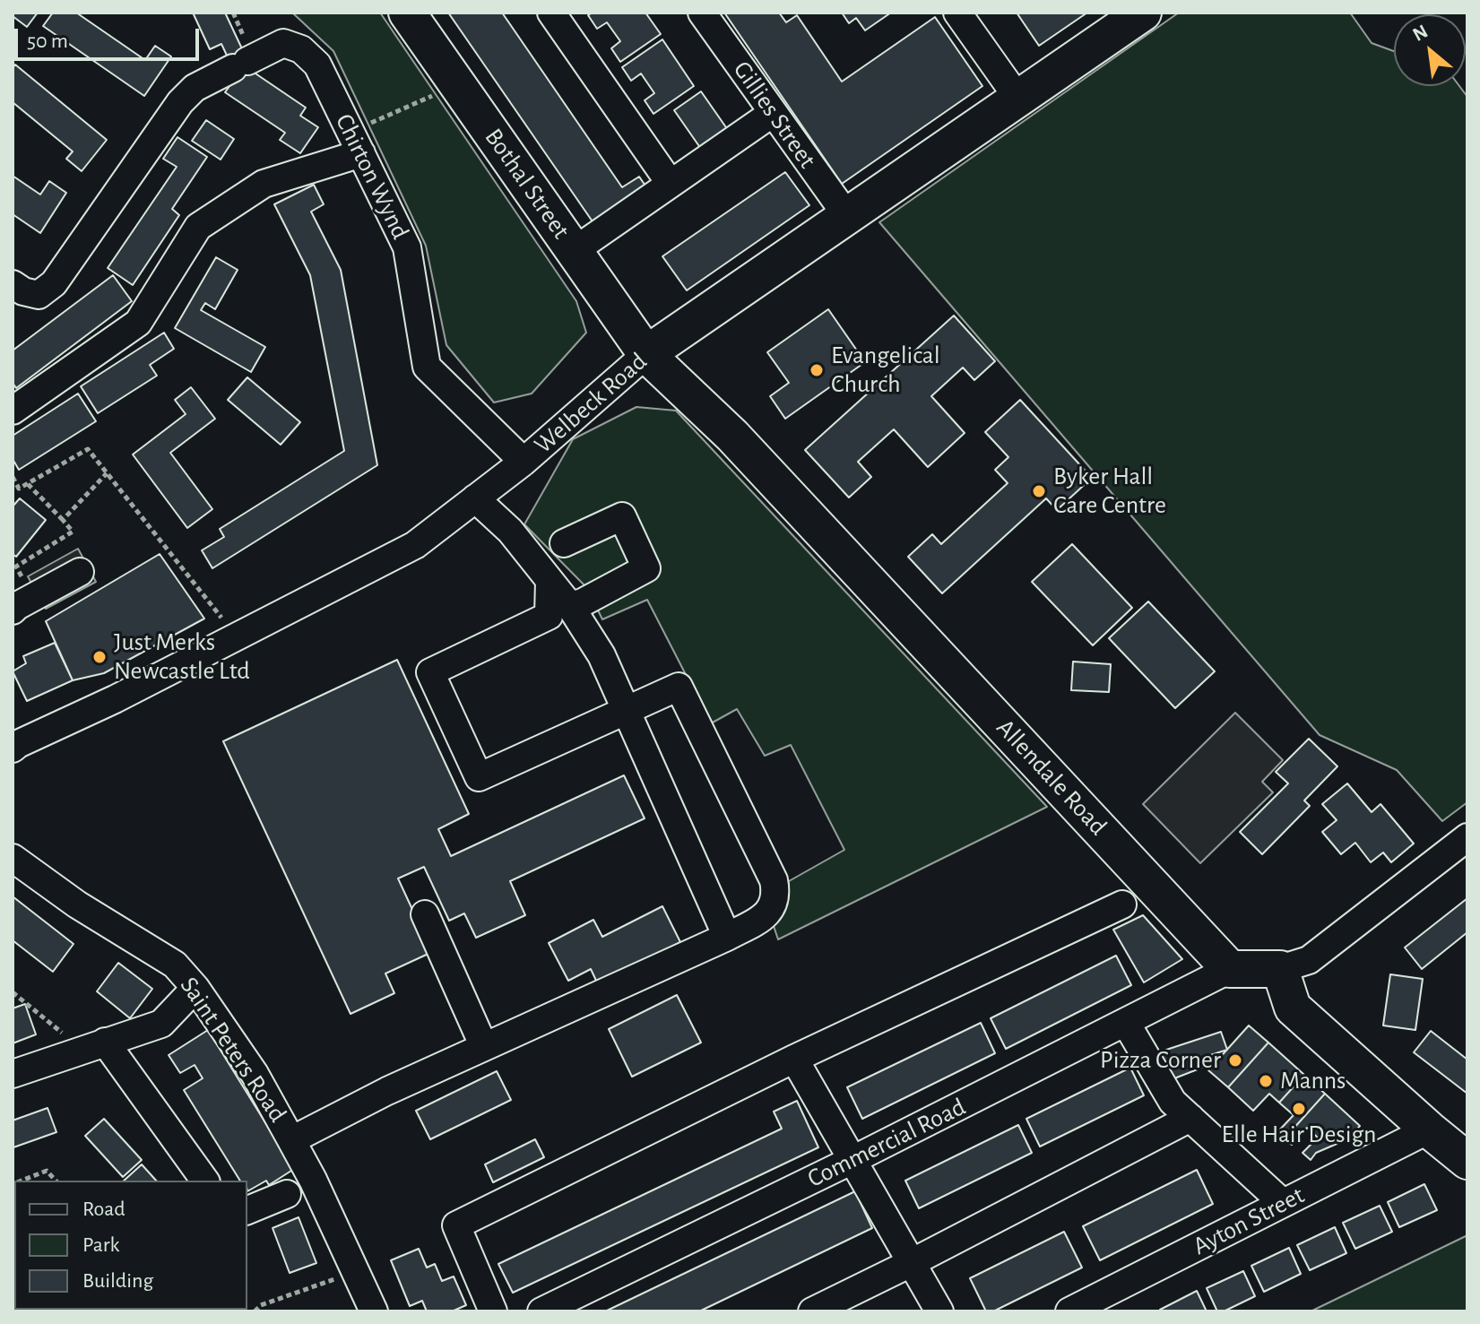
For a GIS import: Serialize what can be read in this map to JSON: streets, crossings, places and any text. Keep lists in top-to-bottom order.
{
  "streets": {
    "main road": ["Bothal Street", "Welbeck Road", "Allendale Road"],
    "street": [
      "Gillies Street",
      "Chirton Wynd",
      "Saint Peters Road",
      "Commercial Road",
      "Ayton Street"
    ]
  },
  "crossings": [
    ["Gillies Street", "Welbeck Road"],
    ["Chirton Wynd", "Welbeck Road"],
    ["Bothal Street", "Welbeck Road"],
    ["Bothal Street", "Allendale Road"],
    ["Welbeck Road", "Allendale Road"],
    ["Allendale Road", "Commercial Road"]
  ],
  "places": [
    "Evangelical Church",
    "Byker Hall Care Centre",
    "Just Merks Newcastle Ltd",
    "Pizza Corner",
    "Manns",
    "Elle Hair Design"
  ],
  "legend": ["Road", "Park", "Building"],
  "scale_bar": "50 m",
  "north": "top left"
}
